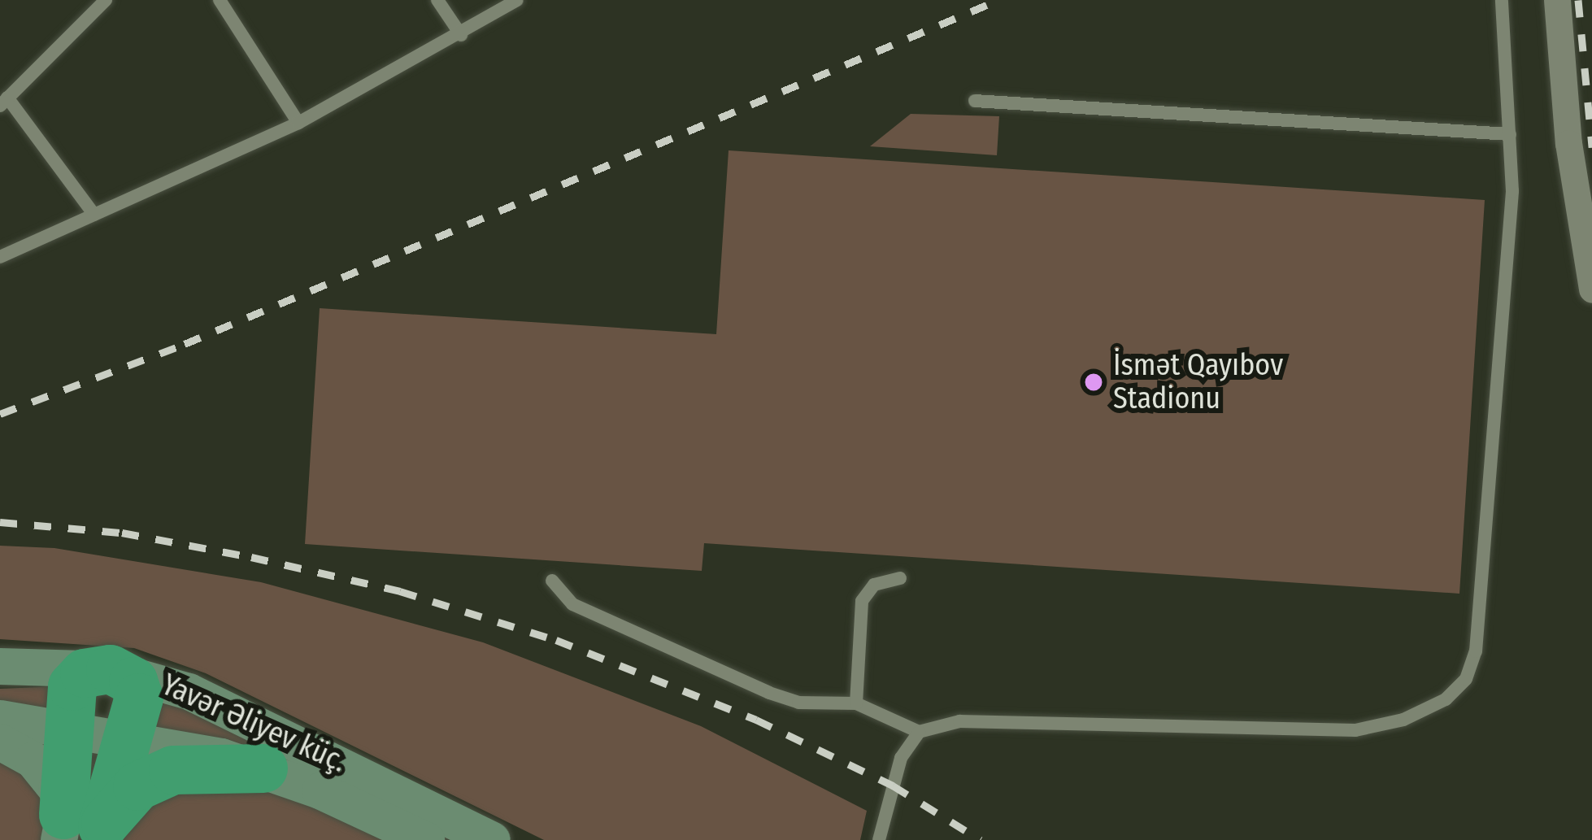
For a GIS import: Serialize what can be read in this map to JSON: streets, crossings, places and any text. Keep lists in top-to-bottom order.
{
  "streets": {
    "main road": ["Yavər Əliyev küç."]
  },
  "places": ["İsmət Qayıbov Stadionu"]
}
